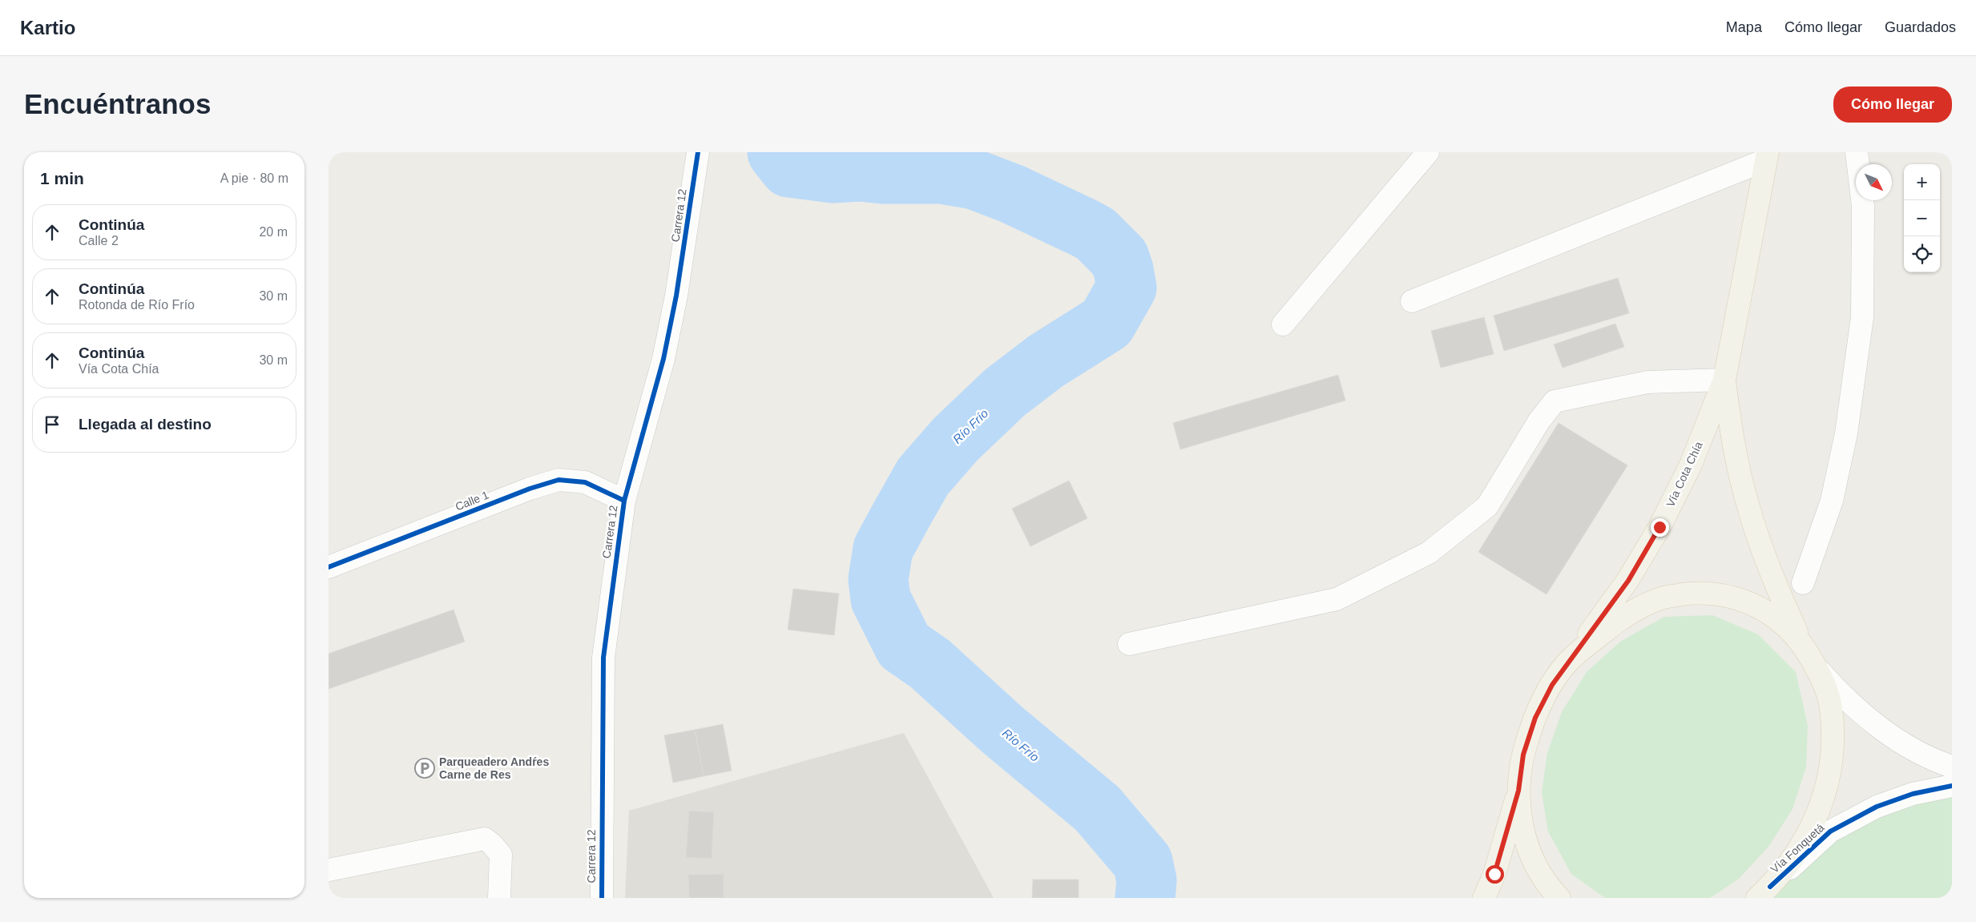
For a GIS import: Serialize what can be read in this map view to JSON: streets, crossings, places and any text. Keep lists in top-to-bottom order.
{
  "streets": {
    "main road": ["Vía Cota Chía"],
    "street": ["Carrera 12", "Calle 1", "Vía Fonquetá"]
  },
  "crossings": [
    ["Carrera 12", "Calle 1"]
  ],
  "water": ["Río Frío"],
  "places": {
    "parking": ["Parqueadero Andŕes Carne de Res"]
  },
  "north": "bottom right",
  "page": {
    "header": "Kartio",
    "nav": ["Mapa", "Cómo llegar", "Guardados"],
    "buttons": "Cómo llegar",
    "title": "Encuéntranos",
    "heading": ["1 min", "A pie · 80 m"],
    "map_buttons": ["+", "−"],
    "list": [
      ["Continúa", "Calle 2", "20 m"],
      ["Continúa", "Rotonda de Río Frío", "30 m"],
      ["Continúa", "Vía Cota Chía", "30 m"],
      "Llegada al destino"
    ]
  }
}
